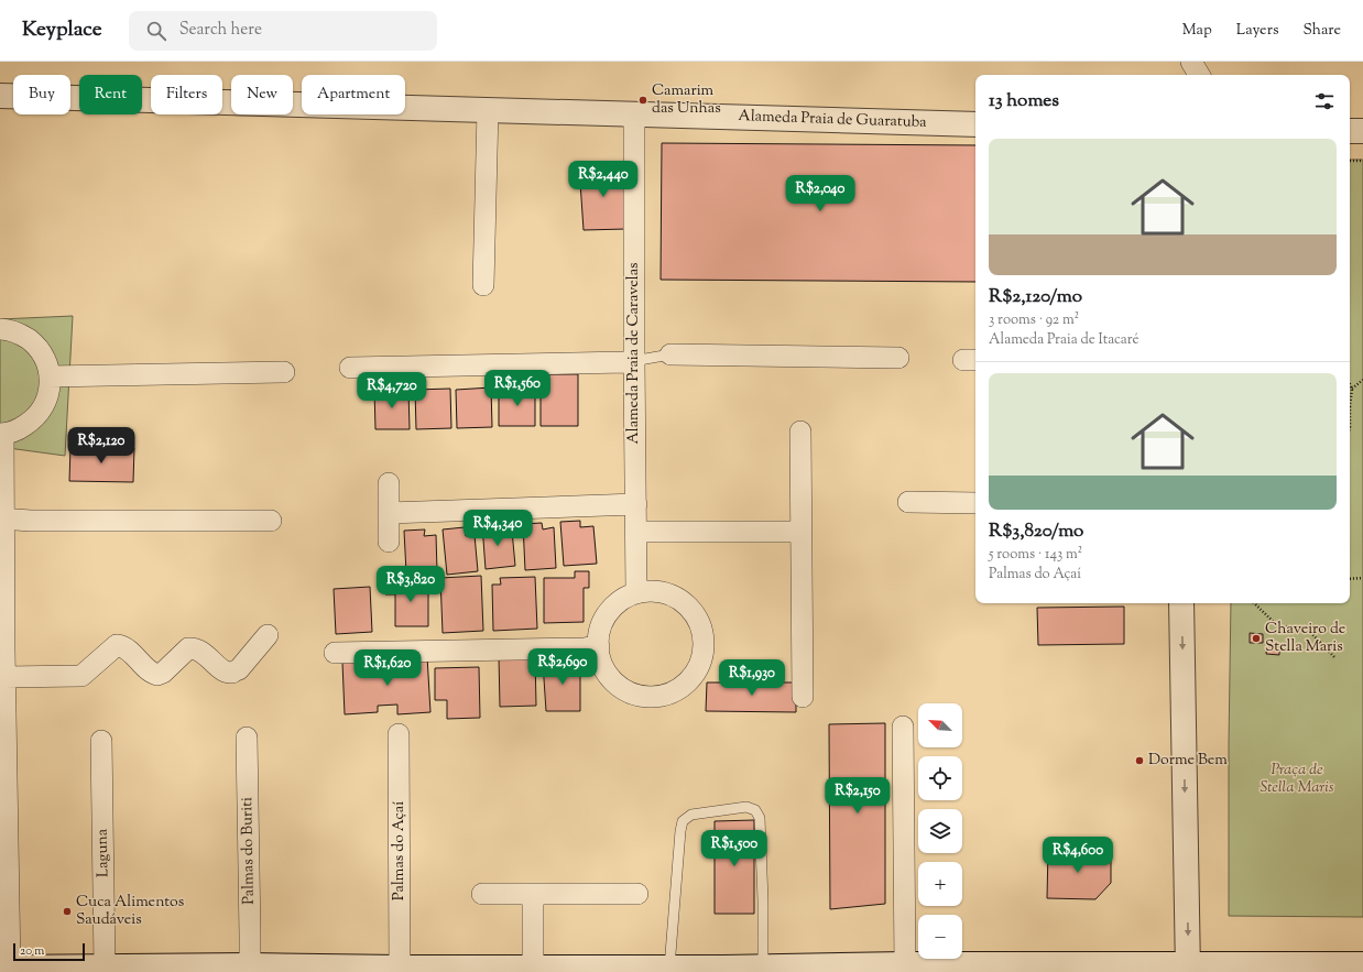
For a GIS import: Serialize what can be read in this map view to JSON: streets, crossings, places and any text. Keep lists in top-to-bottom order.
{
  "streets": {
    "main road": ["Alameda Praia de Guaratuba"],
    "street": [
      "Alameda Praia de Caravelas",
      "Palmas do Buriti",
      "Palmas do Açaí",
      "Laguna"
    ]
  },
  "crossings": [
    ["Alameda Praia de Guaratuba", "Alameda Praia de Caravelas"]
  ],
  "parks": ["Praça de Stella Maris"],
  "places": [
    "Camarim das Unhas",
    "Chaveiro de Stella Maris",
    "Dorme Bem",
    "Cuca Alimentos Saudáveis"
  ],
  "scale_bar": "20 m",
  "north": "top left",
  "page": {
    "header": "Keyplace",
    "search": "Search here",
    "nav": ["Map", "Layers", "Share"],
    "chip": [
      "Buy",
      "Rent",
      "Filters",
      "New",
      "Apartment"
    ],
    "heading": "13 homes",
    "list": [
      {
        "name": "R$2,120/mo",
        "note": "3 rooms · 92 m² · Alameda Praia de Itacaré"
      },
      {
        "name": "R$3,820/mo",
        "note": "5 rooms · 143 m² · Palmas do Açaí"
      }
    ],
    "price": [
      "R$2,440",
      "R$2,040",
      "R$1,560",
      "R$4,720",
      "R$2,120",
      "R$4,340",
      "R$3,820",
      "R$2,690",
      "R$1,620",
      "R$1,930",
      "R$2,150",
      "R$1,500",
      "R$4,600"
    ],
    "map_buttons": ["+", "−"],
    "scale": "20 m"
  }
}
